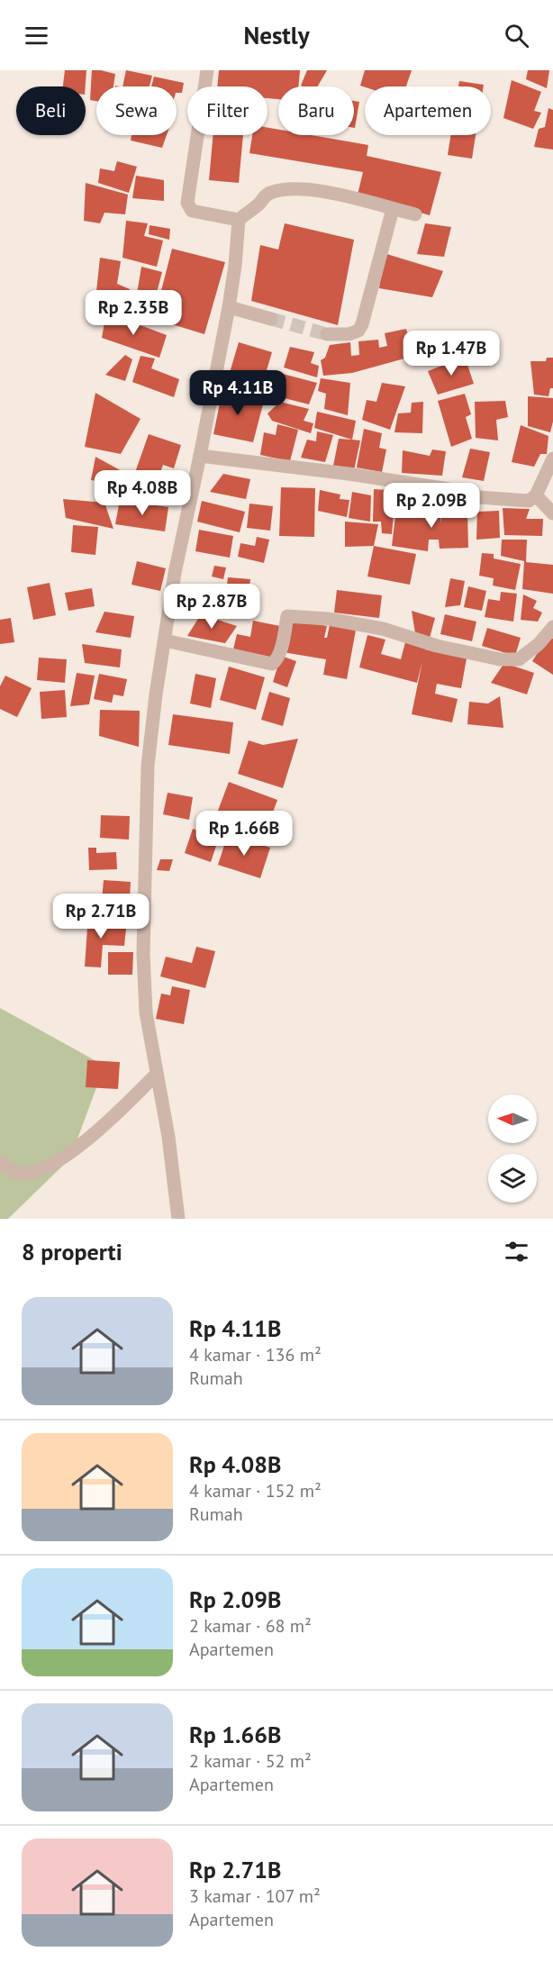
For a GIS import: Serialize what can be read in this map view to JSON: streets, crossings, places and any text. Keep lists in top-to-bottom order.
{
  "north": "left",
  "page": {
    "header": "Nestly",
    "chip": [
      "Beli",
      "Sewa",
      "Filter",
      "Baru",
      "Apartemen"
    ],
    "price": [
      "Rp 2.35B",
      "Rp 1.47B",
      "Rp 4.11B",
      "Rp 4.08B",
      "Rp 2.09B",
      "Rp 2.87B",
      "Rp 1.66B",
      "Rp 2.71B"
    ],
    "heading": "8 properti",
    "list": [
      {
        "name": "Rp 4.11B",
        "note": "4 kamar · 136 m² · Rumah"
      },
      {
        "name": "Rp 4.08B",
        "note": "4 kamar · 152 m² · Rumah"
      },
      {
        "name": "Rp 2.09B",
        "note": "2 kamar · 68 m² · Apartemen"
      },
      {
        "name": "Rp 1.66B",
        "note": "2 kamar · 52 m² · Apartemen"
      },
      {
        "name": "Rp 2.71B",
        "note": "3 kamar · 107 m² · Apartemen"
      }
    ]
  }
}
